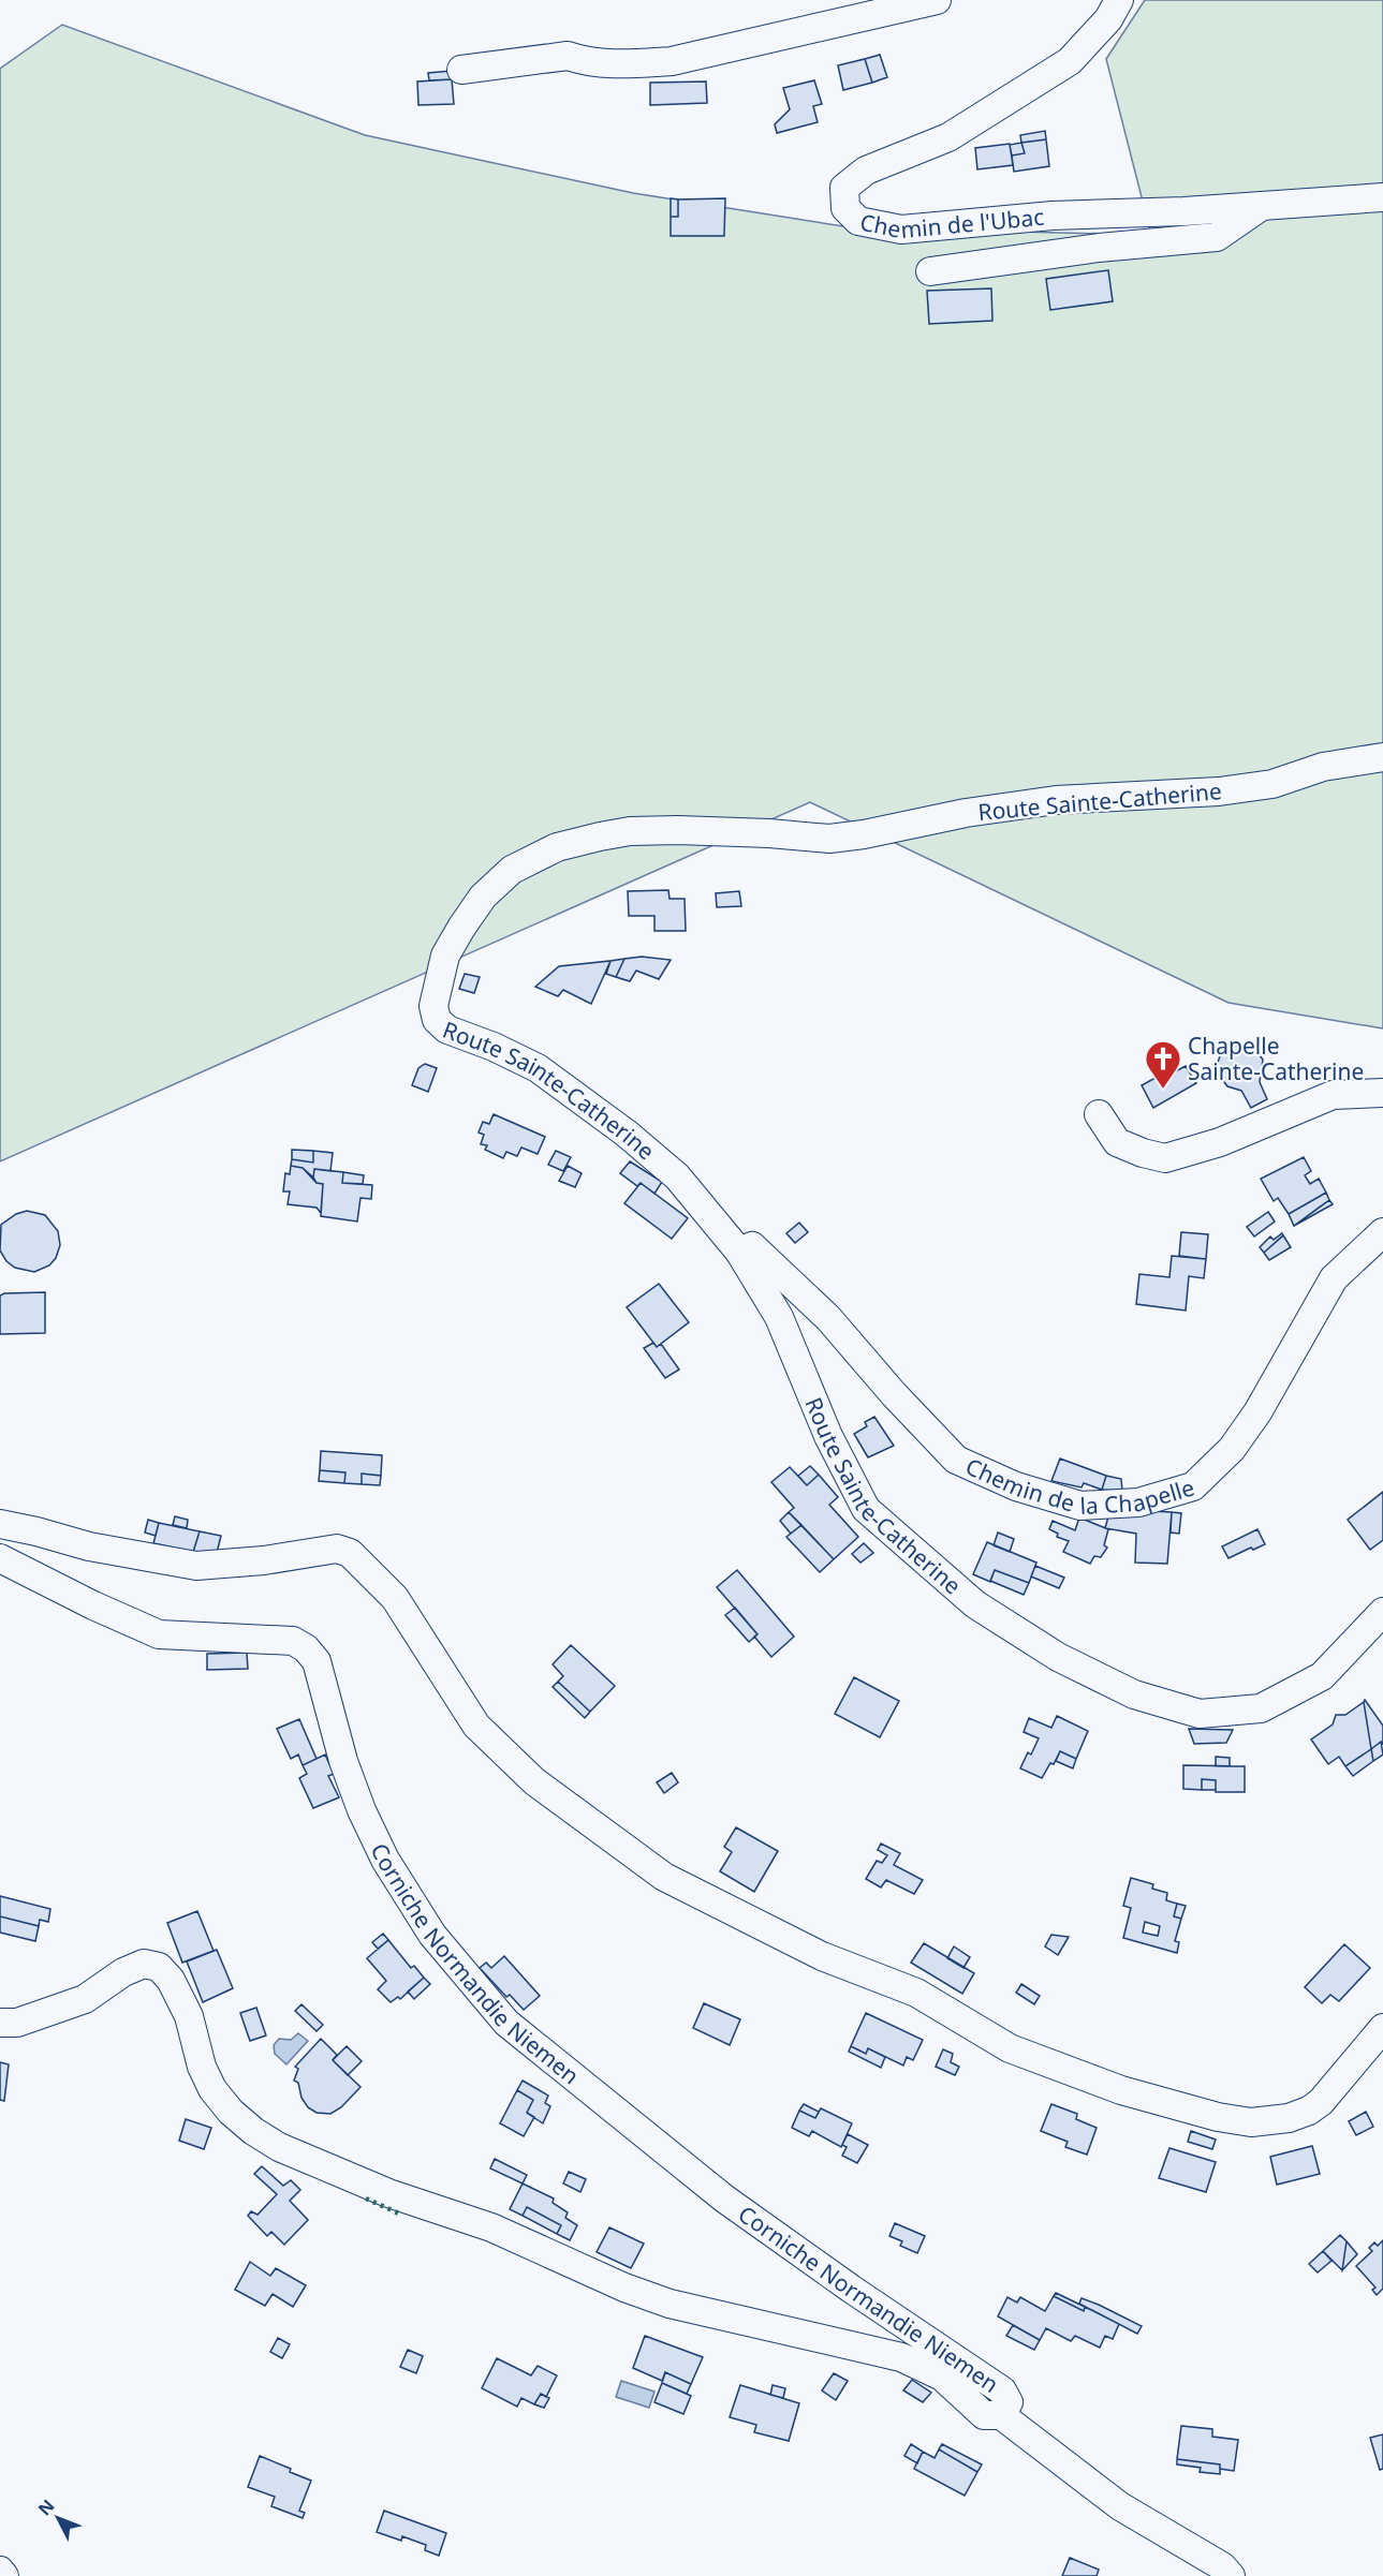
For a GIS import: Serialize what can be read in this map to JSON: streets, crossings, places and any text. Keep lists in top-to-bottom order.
{
  "streets": {
    "street": [
      "Chemin de l'Ubac",
      "Route Sainte-Catherine",
      "Chemin de la Chapelle",
      "Corniche Normandie Niemen"
    ]
  },
  "crossings": [
    ["Route Sainte-Catherine", "Chemin de la Chapelle"]
  ],
  "places": {
    "church": ["Chapelle Sainte-Catherine"]
  },
  "north": "top left"
}
